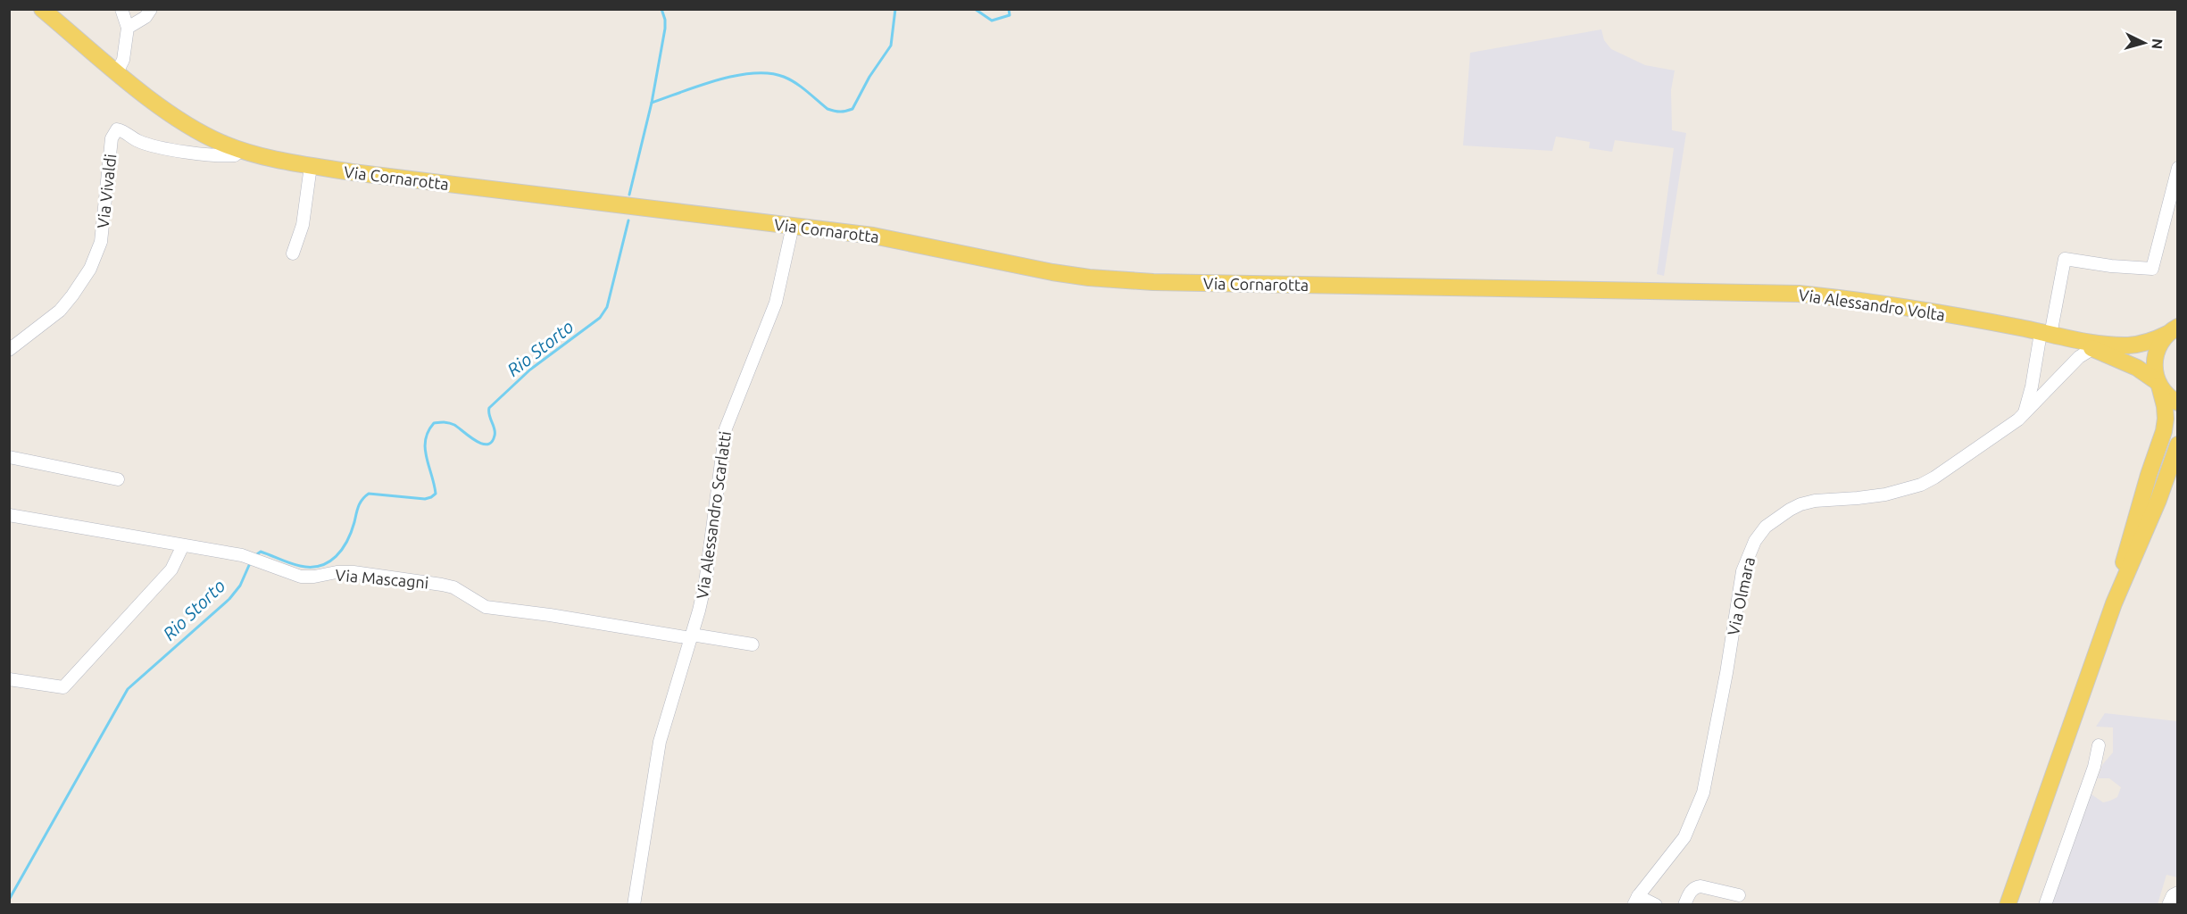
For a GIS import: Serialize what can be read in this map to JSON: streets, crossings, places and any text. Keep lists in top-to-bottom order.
{
  "streets": {
    "main road": ["Via Cornarotta", "Via Alessandro Volta"],
    "street": [
      "Via Vivaldi",
      "Via Alessandro Scarlatti",
      "Via Mascagni",
      "Via Olmara"
    ]
  },
  "crossings": [
    ["Via Cornarotta", "Via Vivaldi"],
    ["Via Cornarotta", "Via Alessandro Volta"],
    ["Via Cornarotta", "Via Alessandro Scarlatti"],
    ["Via Alessandro Volta", "Via Olmara"],
    ["Via Alessandro Scarlatti", "Via Mascagni"]
  ],
  "water": ["Rio Storto"],
  "north": "right"
}
